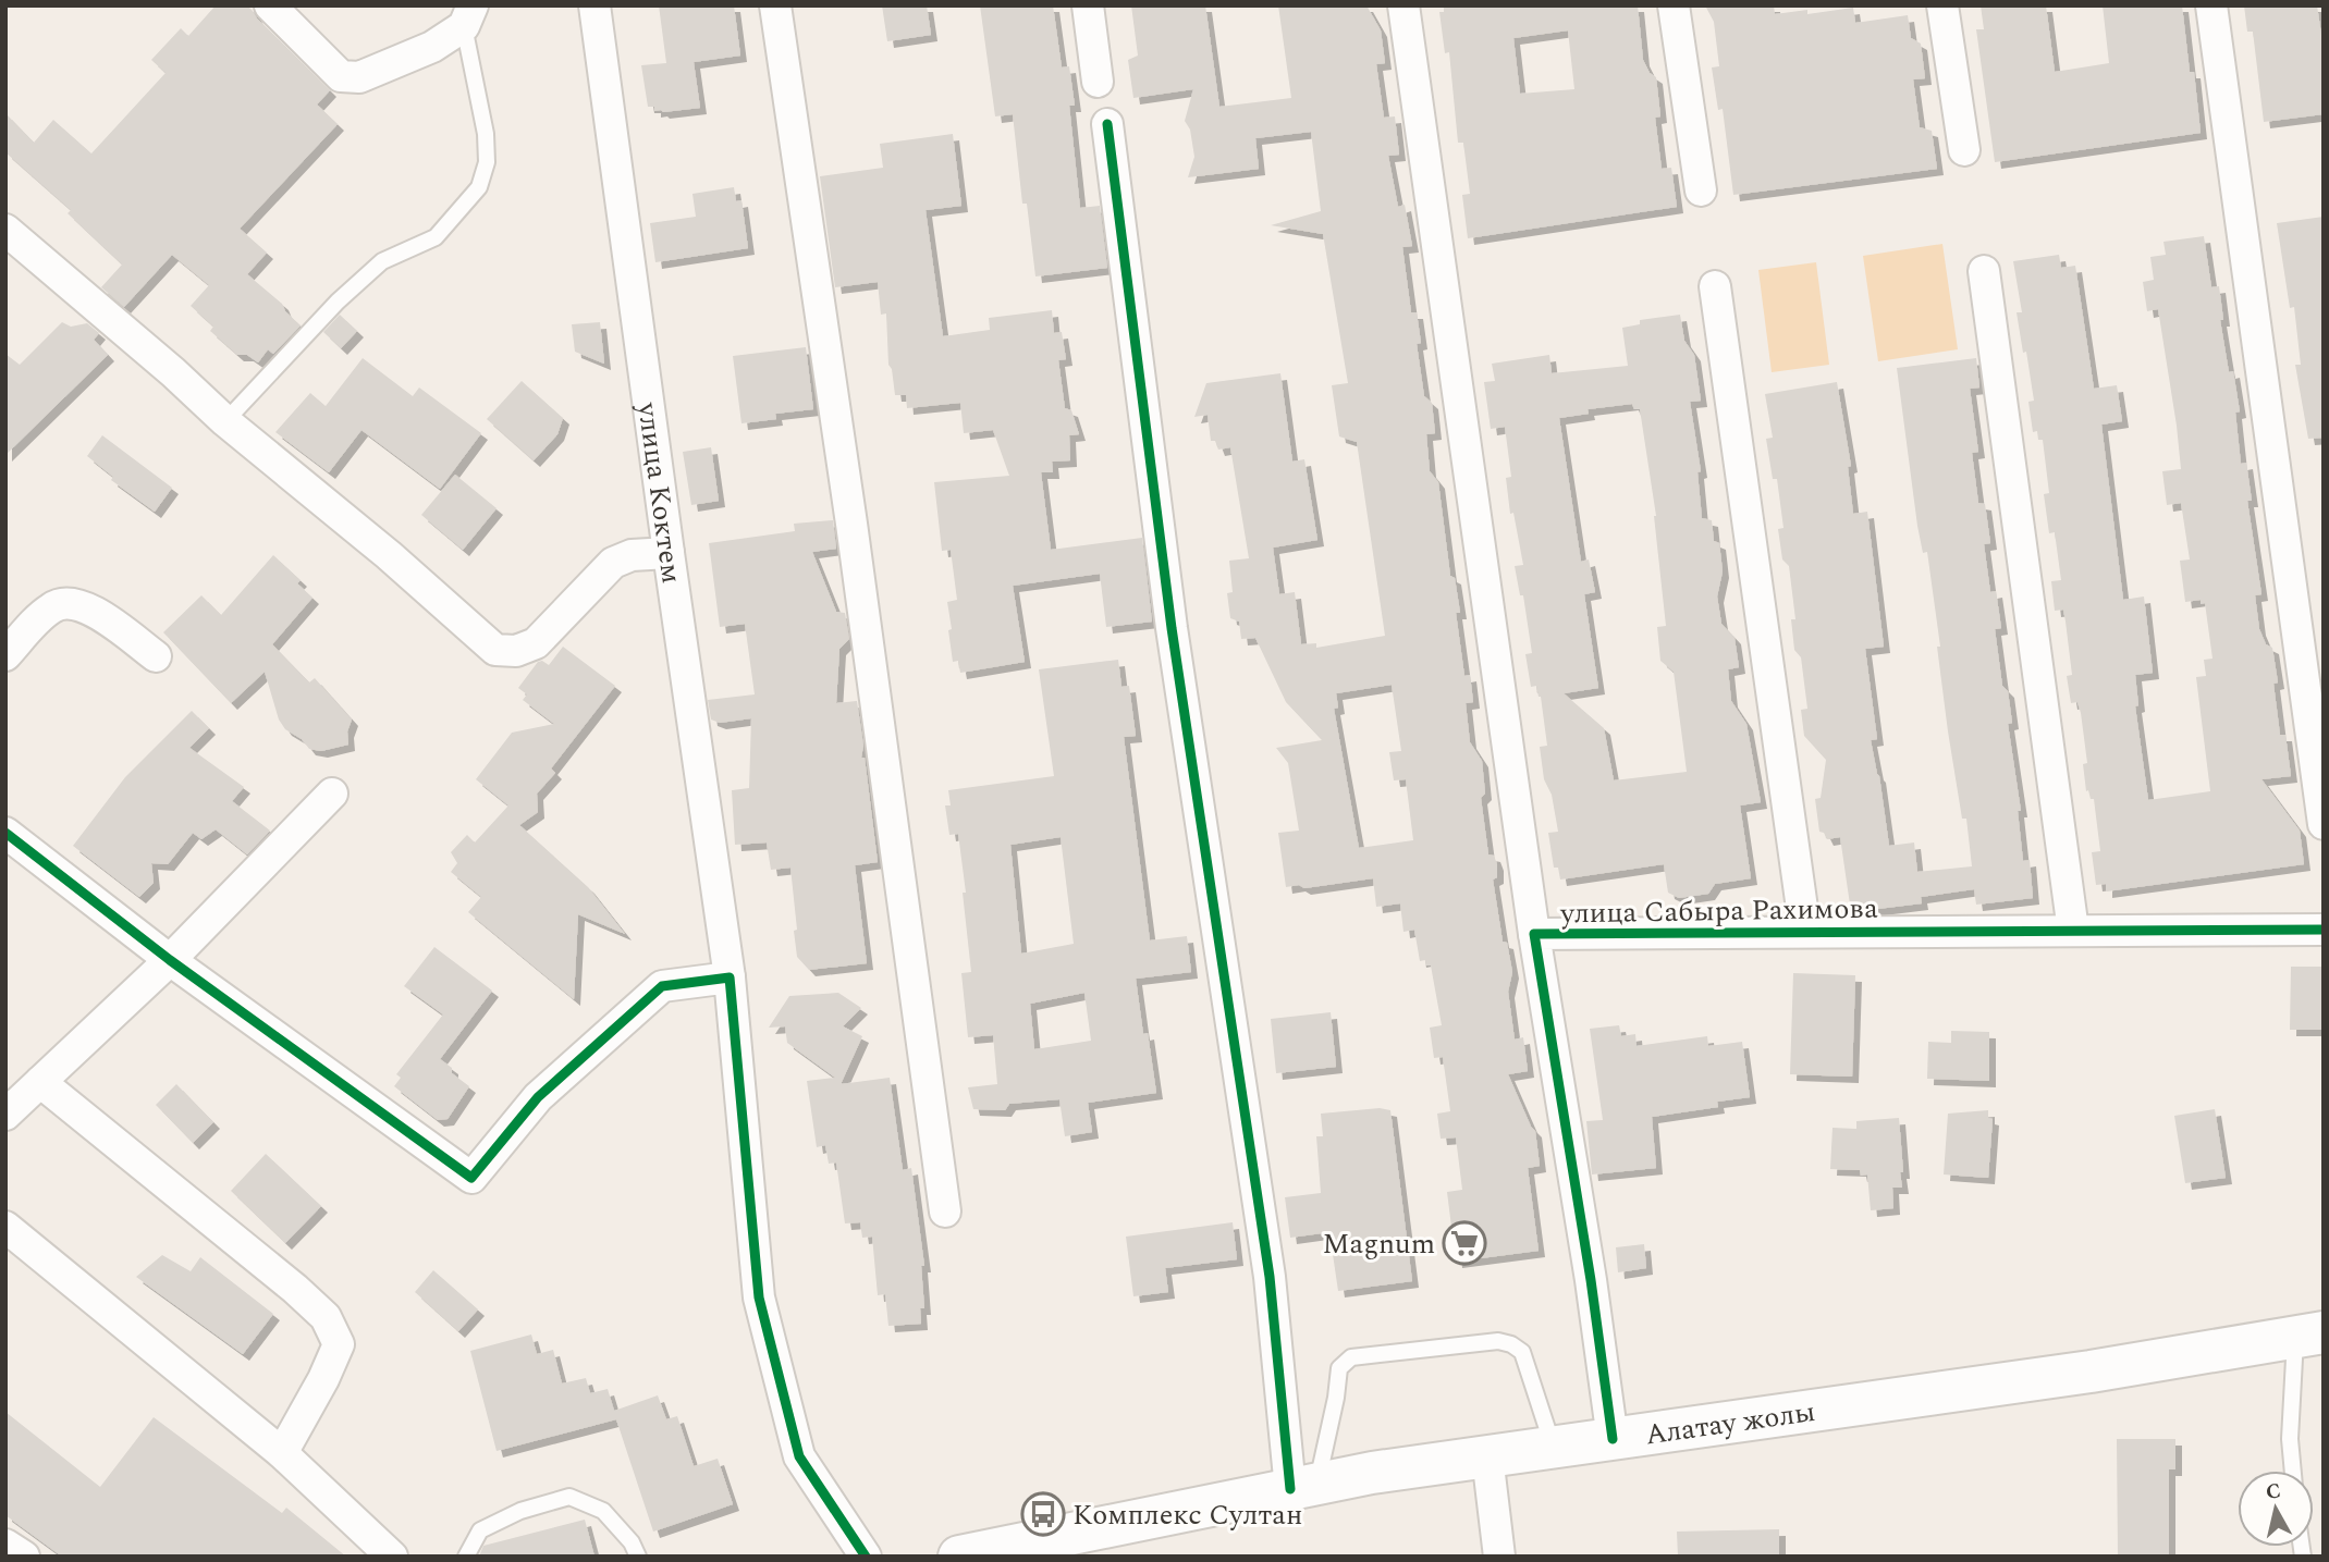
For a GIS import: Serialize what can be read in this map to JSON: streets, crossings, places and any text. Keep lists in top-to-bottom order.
{
  "streets": {
    "main road": ["Алатау жолы"],
    "street": ["улица Коктем", "улица Сабыра Рахимова"]
  },
  "crossings": [
    ["улица Сабыра Рахимова", "Алатау жолы"]
  ],
  "places": {
    "supermarket": ["Magnum"],
    "bus stop": ["Комплекс Султан"]
  },
  "north": "top"
}
